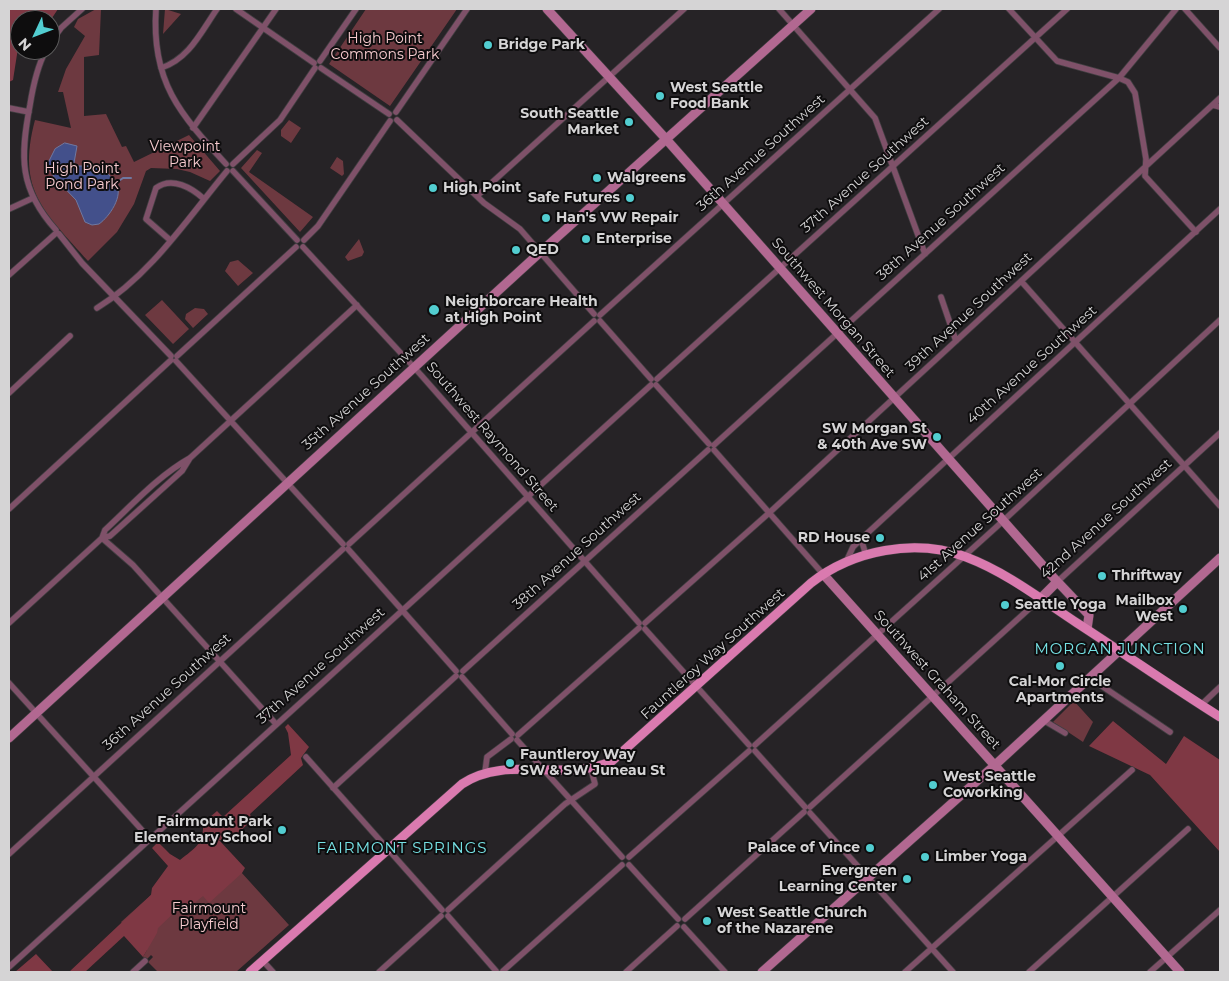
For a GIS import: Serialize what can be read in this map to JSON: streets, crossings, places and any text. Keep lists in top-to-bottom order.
{
  "streets": {
    "main road": [
      "Southwest Morgan Street",
      "35th Avenue Southwest",
      "42nd Avenue Southwest",
      "Fauntleroy Way Southwest",
      "Southwest Graham Street"
    ],
    "street": [
      "36th Avenue Southwest",
      "37th Avenue Southwest",
      "38th Avenue Southwest",
      "39th Avenue Southwest",
      "40th Avenue Southwest",
      "Southwest Raymond Street",
      "41st Avenue Southwest"
    ]
  },
  "crossings": [
    ["36th Avenue Southwest", "Southwest Morgan Street"],
    ["36th Avenue Southwest", "Southwest Raymond Street"],
    ["36th Avenue Southwest", "Southwest Graham Street"],
    ["37th Avenue Southwest", "Southwest Morgan Street"],
    ["37th Avenue Southwest", "Southwest Raymond Street"],
    ["37th Avenue Southwest", "Southwest Graham Street"],
    ["38th Avenue Southwest", "Southwest Morgan Street"],
    ["38th Avenue Southwest", "Southwest Raymond Street"],
    ["38th Avenue Southwest", "Southwest Graham Street"],
    ["Southwest Morgan Street", "39th Avenue Southwest"],
    ["Southwest Morgan Street", "40th Avenue Southwest"],
    ["Southwest Morgan Street", "35th Avenue Southwest"],
    ["Southwest Morgan Street", "42nd Avenue Southwest"],
    ["Southwest Morgan Street", "41st Avenue Southwest"],
    ["Southwest Morgan Street", "Fauntleroy Way Southwest"],
    ["39th Avenue Southwest", "Southwest Raymond Street"],
    ["39th Avenue Southwest", "Fauntleroy Way Southwest"],
    ["39th Avenue Southwest", "Southwest Graham Street"],
    ["40th Avenue Southwest", "Fauntleroy Way Southwest"],
    ["35th Avenue Southwest", "Southwest Raymond Street"],
    ["35th Avenue Southwest", "Southwest Graham Street"],
    ["Southwest Raymond Street", "42nd Avenue Southwest"],
    ["Southwest Raymond Street", "41st Avenue Southwest"],
    ["Southwest Raymond Street", "Fauntleroy Way Southwest"],
    ["42nd Avenue Southwest", "Fauntleroy Way Southwest"],
    ["42nd Avenue Southwest", "Southwest Graham Street"],
    ["41st Avenue Southwest", "Fauntleroy Way Southwest"],
    ["41st Avenue Southwest", "Southwest Graham Street"],
    ["Fauntleroy Way Southwest", "Southwest Graham Street"]
  ],
  "districts": ["MORGAN JUNCTION", "FAIRMONT SPRINGS"],
  "parks": [
    "High Point Commons Park",
    "Viewpoint Park",
    "High Point Pond Park",
    "Fairmount Playfield"
  ],
  "places": [
    "Bridge Park",
    "West Seattle Food Bank",
    "South Seattle Market",
    "Walgreens",
    "High Point",
    "Safe Futures",
    "Han's VW Repair",
    "Enterprise",
    "QED",
    "Neighborcare Health at High Point",
    "SW Morgan St & 40th Ave SW",
    "RD House",
    "Thriftway",
    "Seattle Yoga",
    "Mailbox West",
    "Cal-Mor Circle Apartments",
    "Fauntleroy Way SW & SW Juneau St",
    "West Seattle Coworking",
    "Fairmount Park Elementary School",
    "Palace of Vince",
    "Limber Yoga",
    "Evergreen Learning Center",
    "West Seattle Church of the Nazarene"
  ],
  "north": "bottom left"
}
